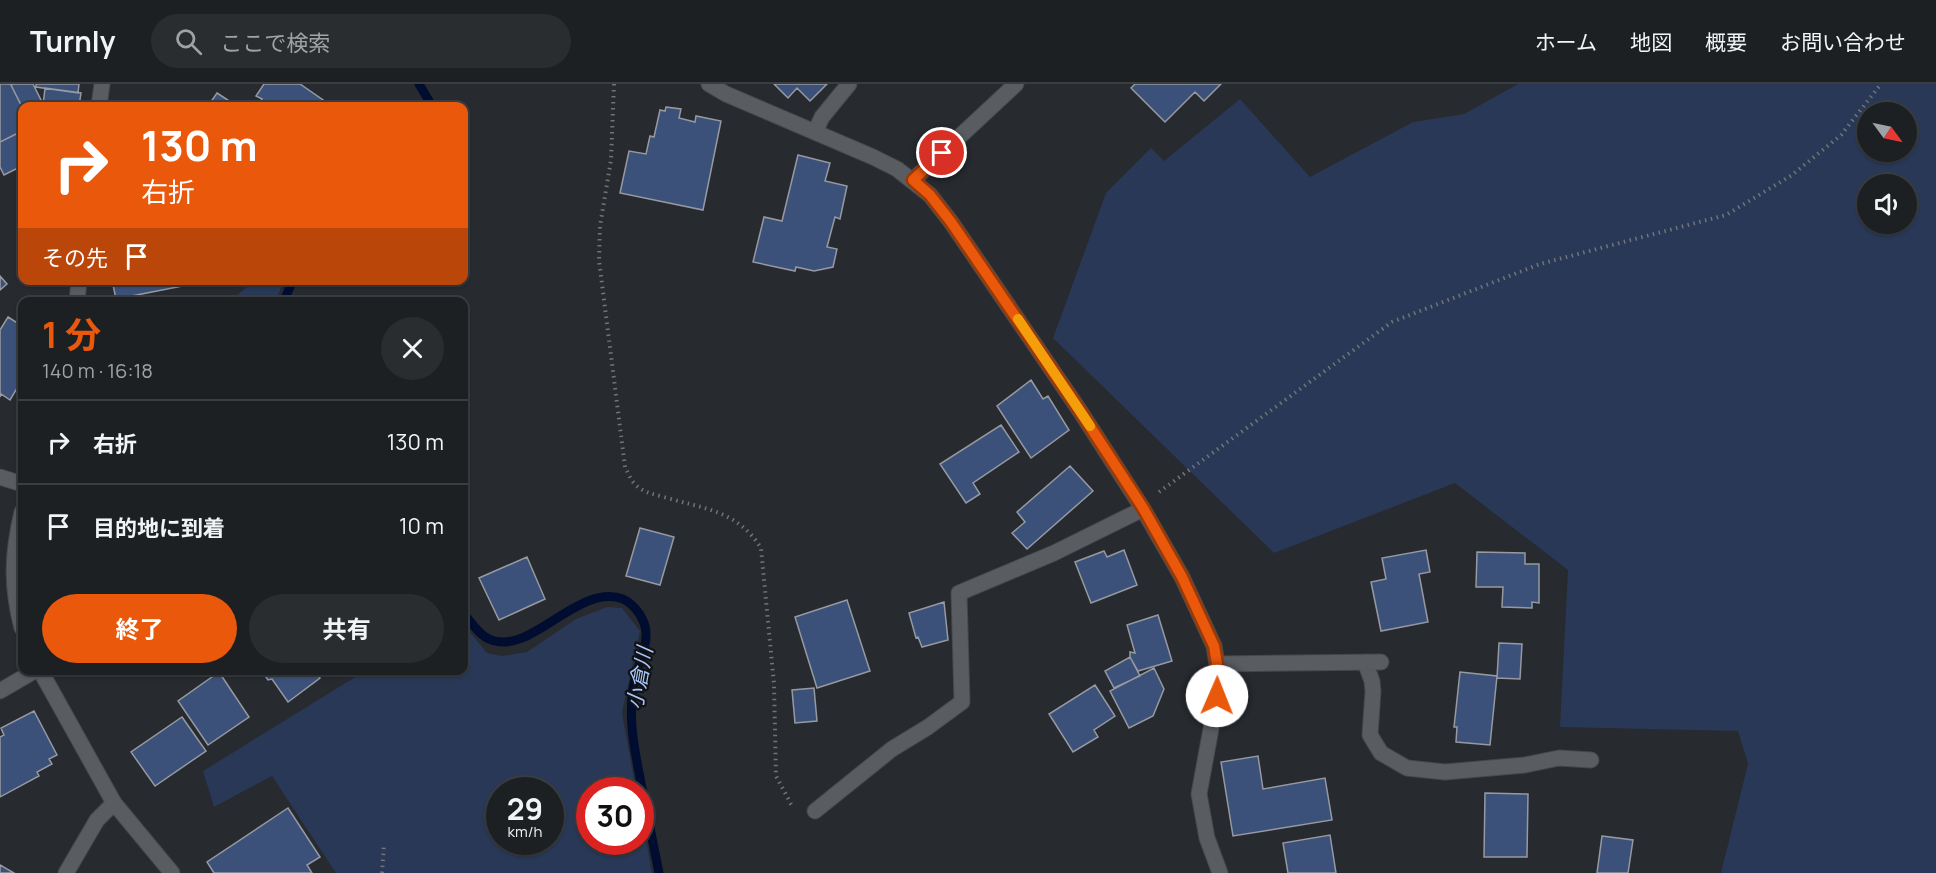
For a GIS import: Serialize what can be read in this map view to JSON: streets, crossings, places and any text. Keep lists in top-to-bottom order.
{
  "water": ["小倉川"],
  "north": "bottom right",
  "page": {
    "header": "Turnly",
    "search": "ここで検索",
    "nav": [
      "ホーム",
      "地図",
      "概要",
      "お問い合わせ"
    ],
    "turn": ["130 m", "右折"],
    "then": "その先",
    "heading": ["1 分", "140 m · 16:18"],
    "list": [
      {
        "name": "右折",
        "value": "130 m"
      },
      {
        "name": "目的地に到着",
        "value": "10 m"
      }
    ],
    "buttons": ["終了", "共有"],
    "speed": "29 km/h",
    "limit": "30"
  }
}
